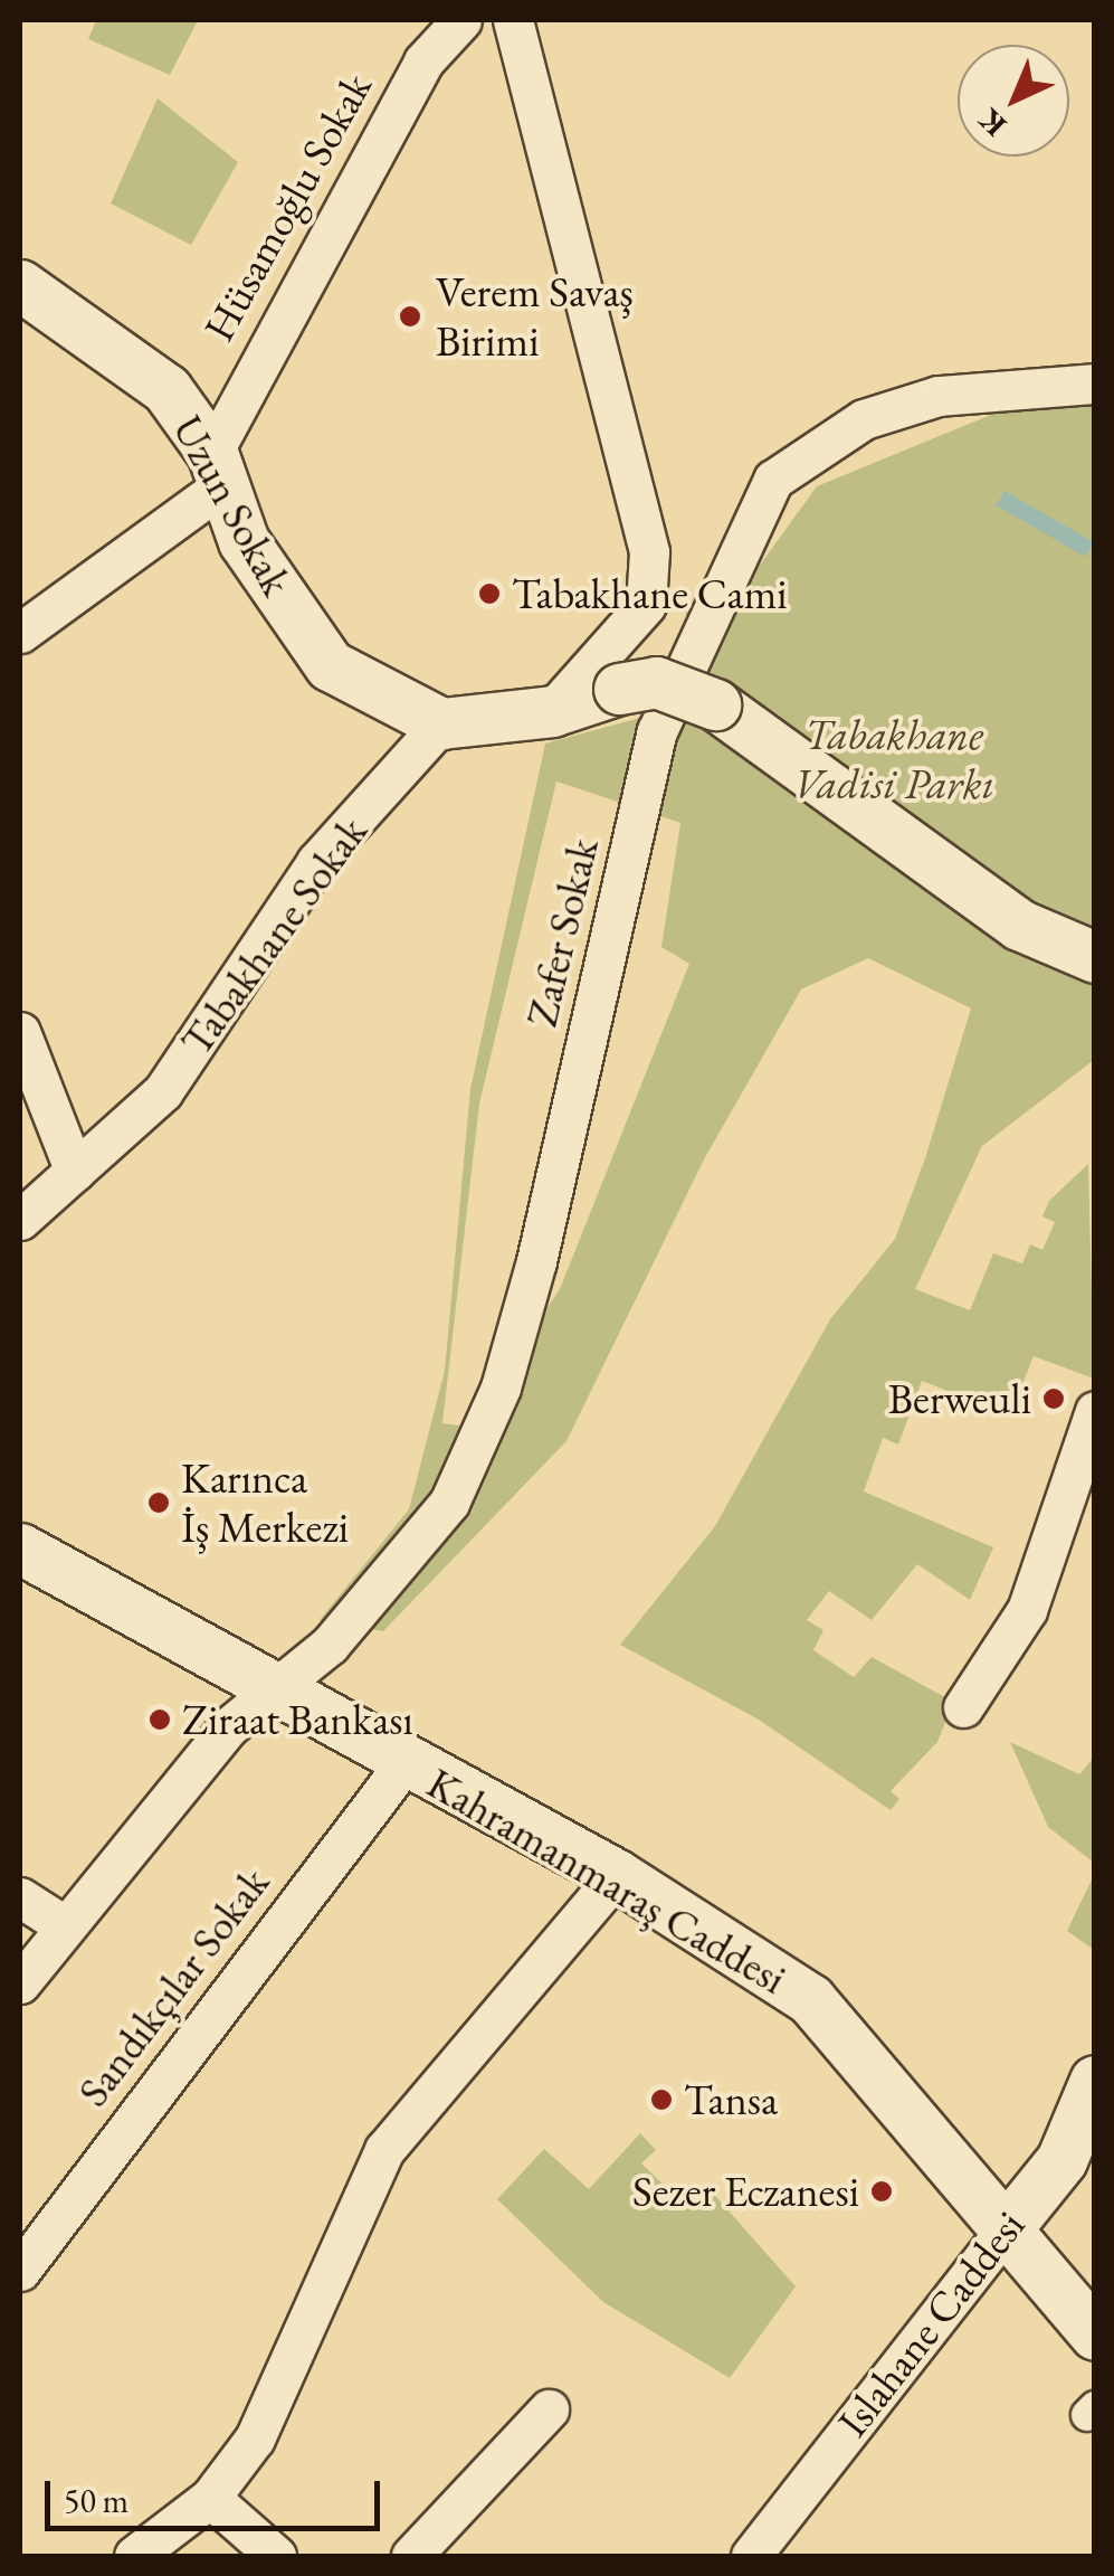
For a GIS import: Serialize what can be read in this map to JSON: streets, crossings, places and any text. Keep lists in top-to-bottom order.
{
  "streets": {
    "street": [
      "Hüsamoğlu Sokak",
      "Uzun Sokak",
      "Zafer Sokak",
      "Tabakhane Sokak",
      "Kahramanmaraş Caddesi",
      "Sandıkçılar Sokak",
      "Islahane Caddesi"
    ]
  },
  "crossings": [
    ["Hüsamoğlu Sokak", "Uzun Sokak"],
    ["Uzun Sokak", "Tabakhane Sokak"],
    ["Zafer Sokak", "Kahramanmaraş Caddesi"],
    ["Kahramanmaraş Caddesi", "Sandıkçılar Sokak"],
    ["Kahramanmaraş Caddesi", "Islahane Caddesi"]
  ],
  "parks": ["Tabakhane Vadisi Parkı"],
  "places": [
    "Verem Savaş Birimi",
    "Tabakhane Cami",
    "Berweuli",
    "Karınca İş Merkezi",
    "Ziraat Bankası",
    "Tansa",
    "Sezer Eczanesi"
  ],
  "scale_bar": "50 m",
  "north": "bottom left"
}
